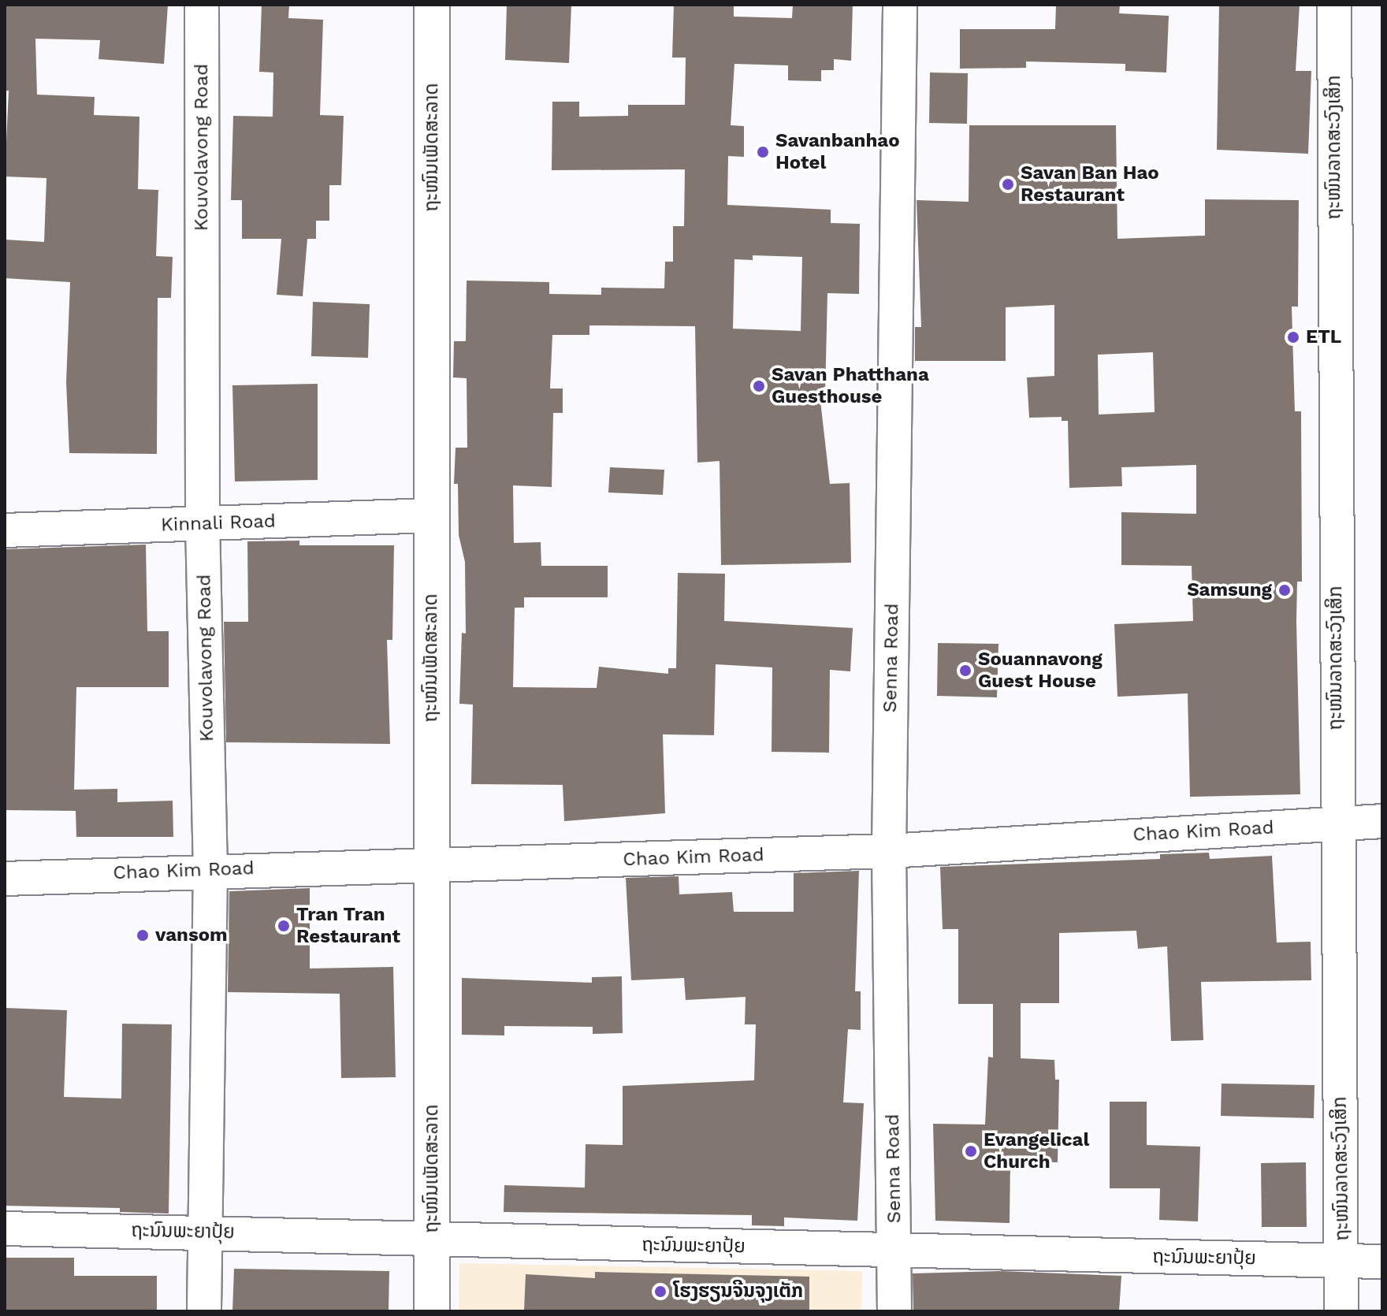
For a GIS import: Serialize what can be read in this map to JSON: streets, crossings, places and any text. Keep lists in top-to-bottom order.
{
  "streets": {
    "main road": ["ຖະໜົນເພັດສະລາດ"],
    "street": [
      "Kouvolavong Road",
      "ຖະໜົນລາດສະວົງເສິກ",
      "Kinnali Road",
      "Senna Road",
      "Chao Kim Road",
      "ຖະນົນພະຍາປຸ້ຍ"
    ]
  },
  "crossings": [
    ["Kouvolavong Road", "Kinnali Road"],
    ["Kouvolavong Road", "Chao Kim Road"],
    ["Kouvolavong Road", "ຖະນົນພະຍາປຸ້ຍ"],
    ["ຖະໜົນເພັດສະລາດ", "Kinnali Road"],
    ["ຖະໜົນເພັດສະລາດ", "Chao Kim Road"],
    ["ຖະໜົນເພັດສະລາດ", "ຖະນົນພະຍາປຸ້ຍ"],
    ["ຖະໜົນລາດສະວົງເສິກ", "Chao Kim Road"],
    ["ຖະໜົນລາດສະວົງເສິກ", "ຖະນົນພະຍາປຸ້ຍ"],
    ["Senna Road", "Chao Kim Road"],
    ["Senna Road", "ຖະນົນພະຍາປຸ້ຍ"]
  ],
  "places": [
    "Savanbanhao Hotel",
    "Savan Ban Hao Restaurant",
    "ETL",
    "Savan Phatthana Guesthouse",
    "Samsung",
    "Souannavong Guest House",
    "Tran Tran Restaurant",
    "vansom",
    "Evangelical Church",
    "ໂຮງຮຽນຈີນຈຸງເຕັກ"
  ]
}
